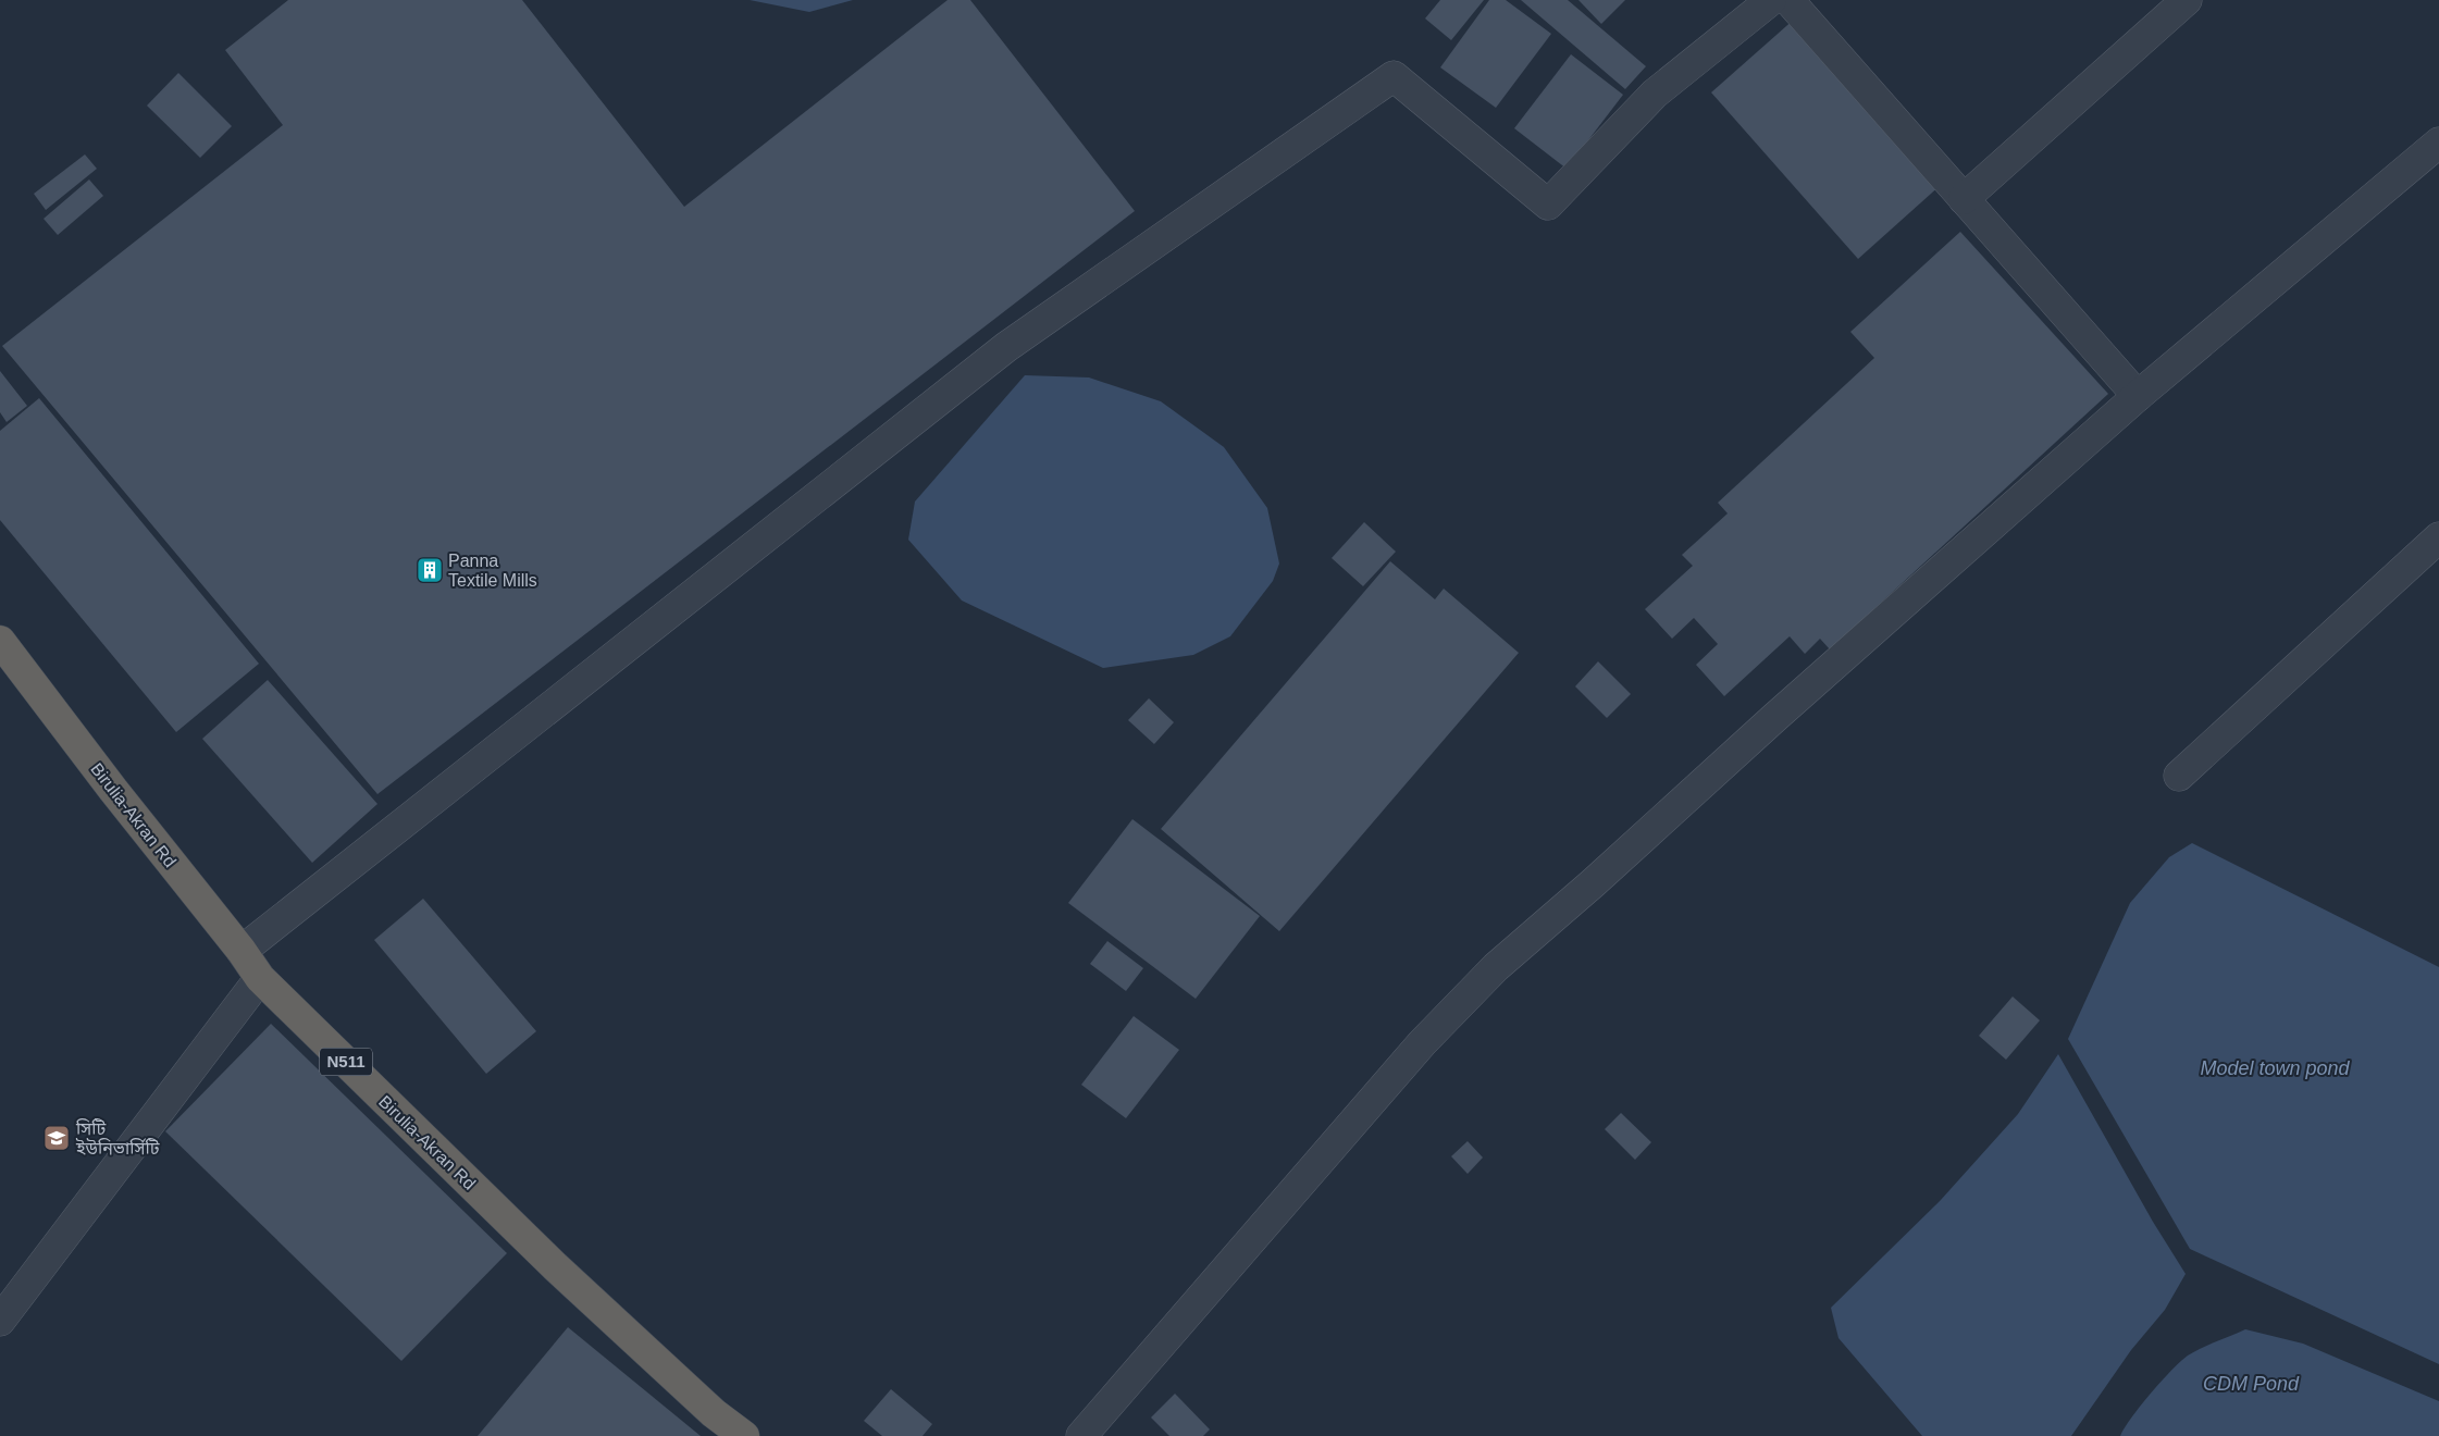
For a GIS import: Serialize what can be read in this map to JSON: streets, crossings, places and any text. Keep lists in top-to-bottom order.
{
  "streets": {
    "highway": ["Birulia-Akran Rd", "N511"]
  },
  "water": ["Model town pond", "CDM Pond"],
  "places": {
    "building": ["Panna Textile Mills"],
    "school or university": ["সিটি ইউনিভার্সিটি"]
  }
}
